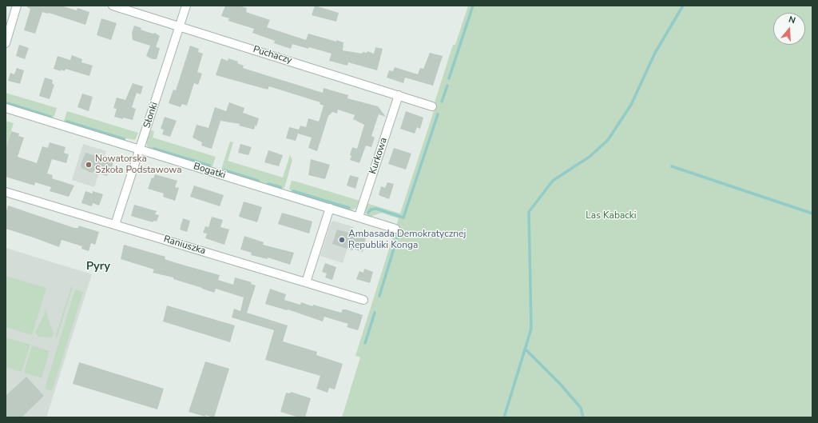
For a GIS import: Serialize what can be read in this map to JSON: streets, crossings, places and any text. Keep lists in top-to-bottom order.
{
  "streets": {
    "street": [
      "Puchaczy",
      "Słonki",
      "Kurkowa",
      "Bogatki",
      "Raniuszka"
    ]
  },
  "crossings": [
    ["Puchaczy", "Słonki"],
    ["Puchaczy", "Kurkowa"],
    ["Słonki", "Bogatki"],
    ["Słonki", "Raniuszka"],
    ["Kurkowa", "Bogatki"]
  ],
  "districts": ["Pyry"],
  "parks": ["Las Kabacki"],
  "places": ["Nowatorska Szkoła Podstawowa", "Ambasada Demokratycznej Republiki Konga"],
  "north": "top"
}
